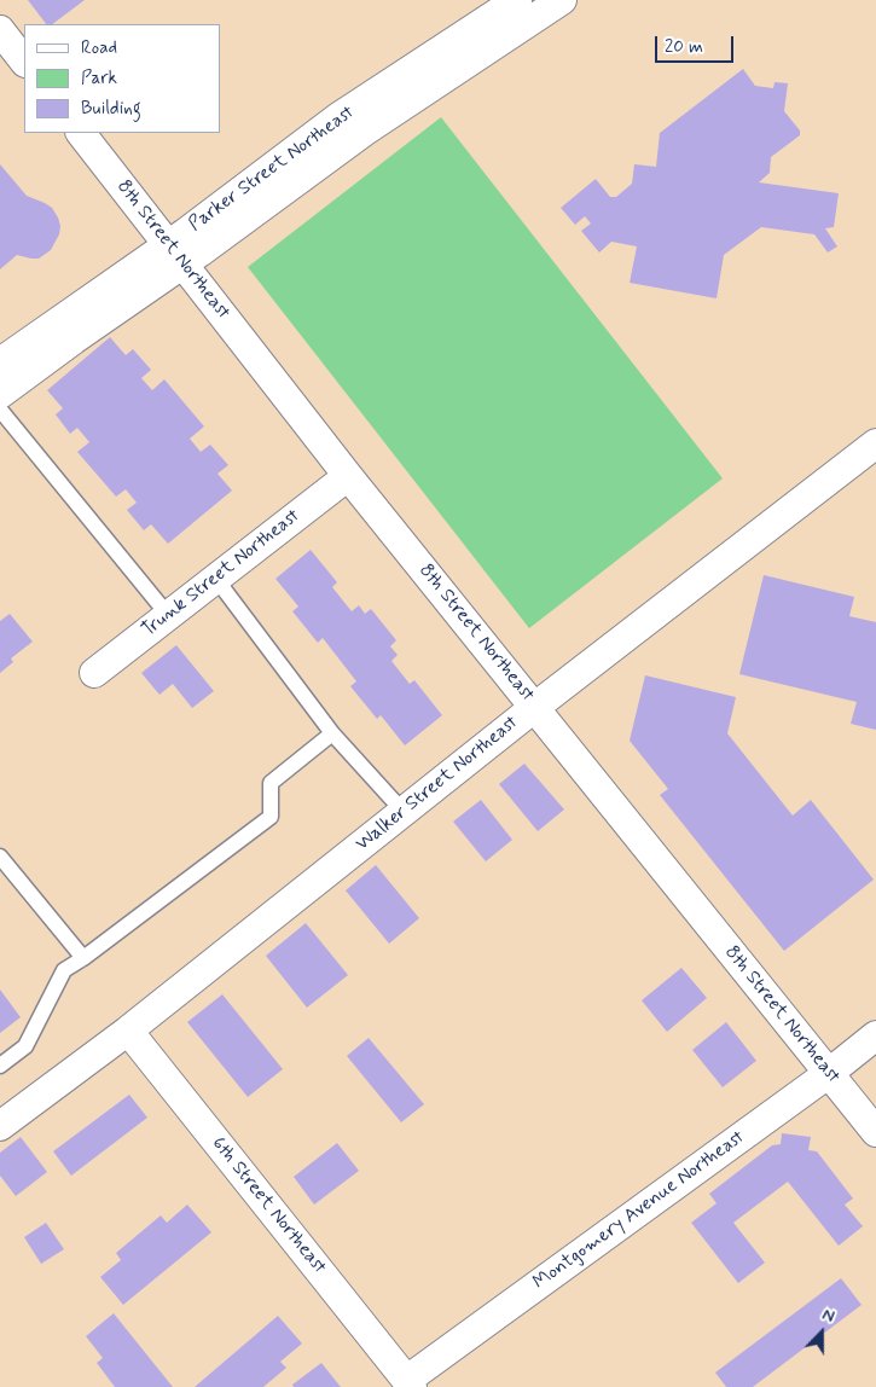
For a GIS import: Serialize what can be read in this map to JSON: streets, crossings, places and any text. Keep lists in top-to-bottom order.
{
  "streets": {
    "street": [
      "Parker Street Northeast",
      "8th Street Northeast",
      "Trunk Street Northeast",
      "Walker Street Northeast",
      "6th Street Northeast",
      "Montgomery Avenue Northeast"
    ]
  },
  "crossings": [
    ["Parker Street Northeast", "8th Street Northeast"],
    ["8th Street Northeast", "Trunk Street Northeast"],
    ["8th Street Northeast", "Walker Street Northeast"],
    ["8th Street Northeast", "Montgomery Avenue Northeast"],
    ["Walker Street Northeast", "6th Street Northeast"],
    ["6th Street Northeast", "Montgomery Avenue Northeast"]
  ],
  "legend": ["Road", "Park", "Building"],
  "scale_bar": "20 m",
  "north": "top"
}
